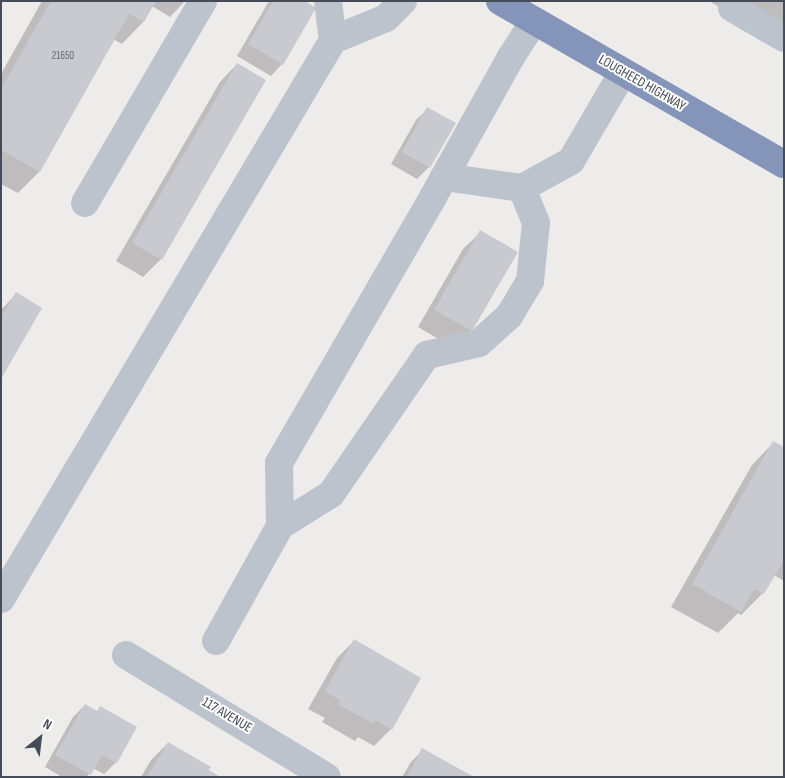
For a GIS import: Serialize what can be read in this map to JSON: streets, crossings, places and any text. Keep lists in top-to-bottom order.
{
  "streets": {
    "highway": ["LOUGHEED HIGHWAY"],
    "street": ["117 AVENUE"]
  },
  "house_numbers": ["21650"],
  "north": "top right"
}
